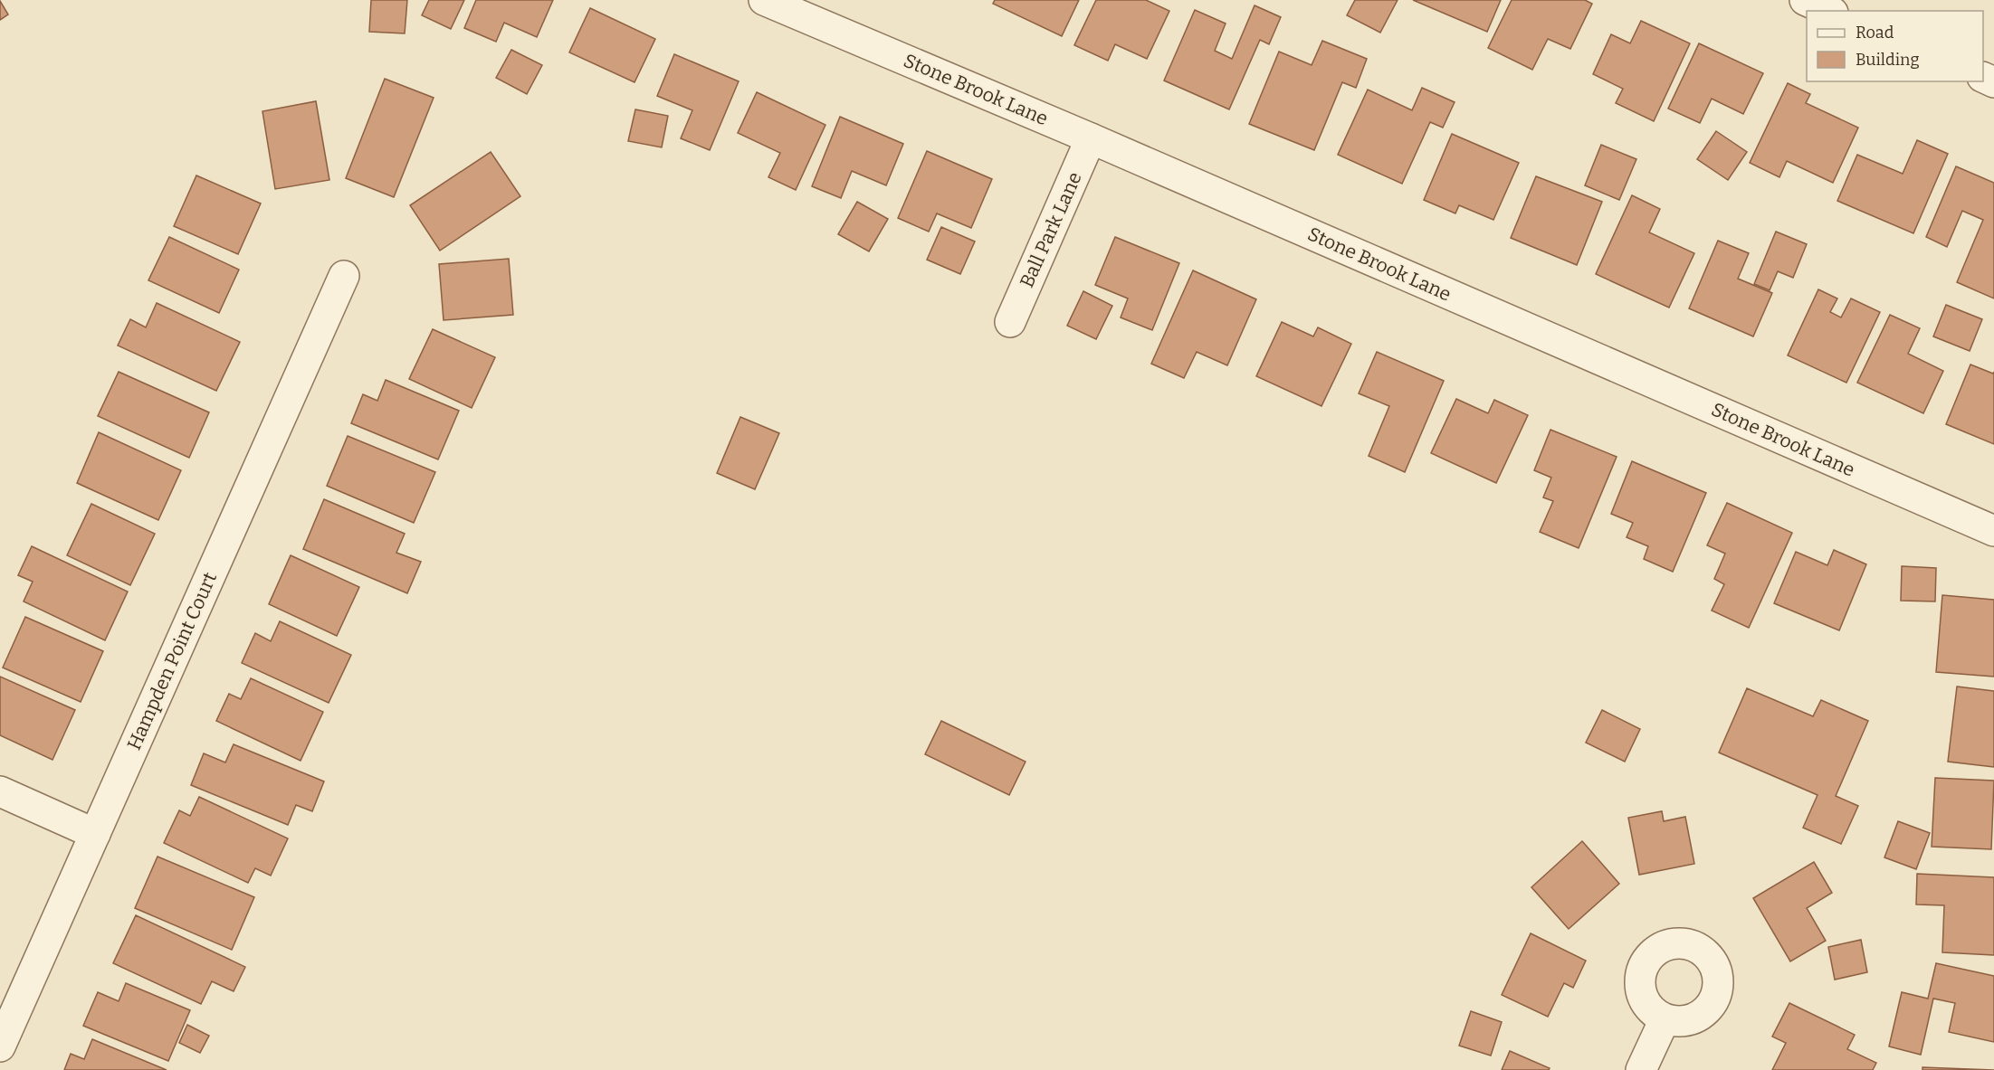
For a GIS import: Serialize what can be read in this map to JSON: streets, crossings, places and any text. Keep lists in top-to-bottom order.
{
  "streets": {
    "street": ["Stone Brook Lane", "Ball Park Lane", "Hampden Point Court"]
  },
  "crossings": [
    ["Stone Brook Lane", "Ball Park Lane"]
  ],
  "legend": ["Road", "Building"]
}
